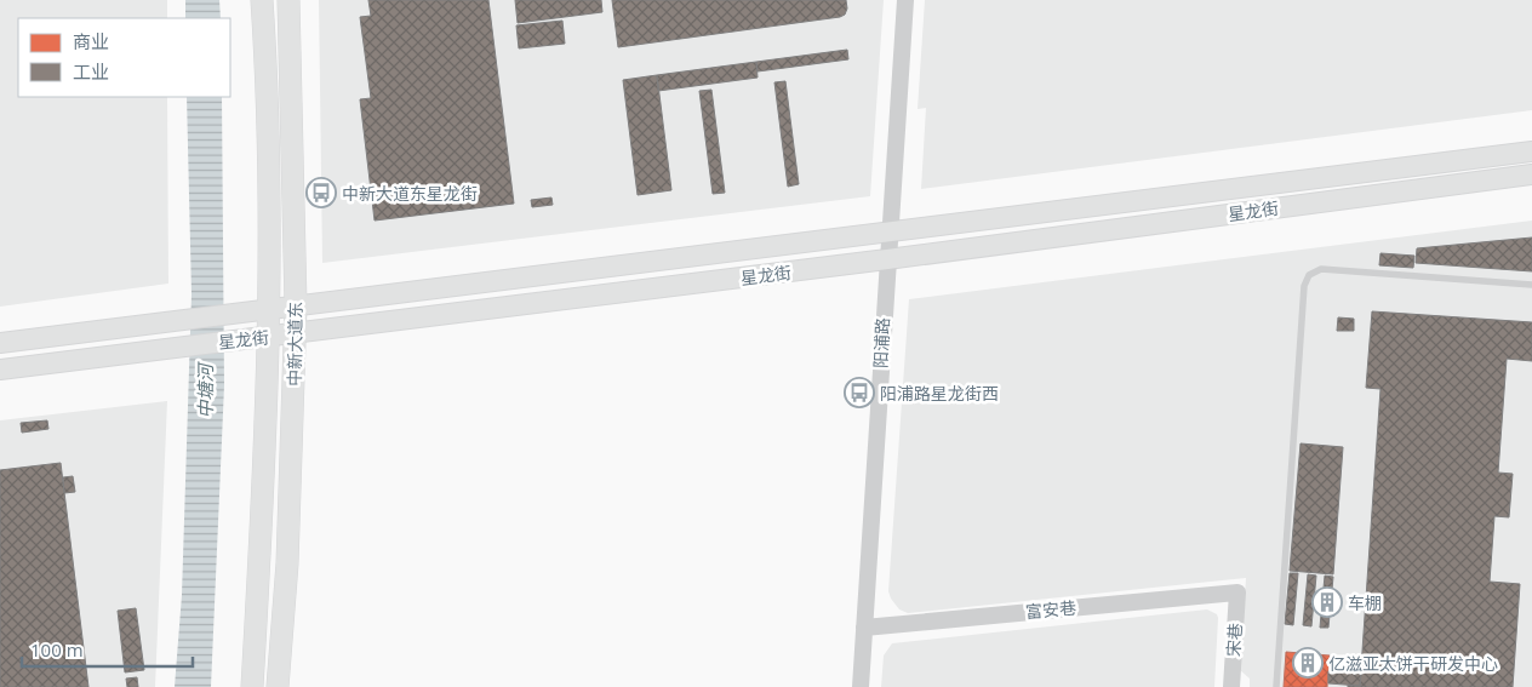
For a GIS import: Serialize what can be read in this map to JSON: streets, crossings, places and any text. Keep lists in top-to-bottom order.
{
  "streets": {
    "main road": ["星龙街", "中新大道东"],
    "street": ["阳浦路", "富安巷", "宋巷"]
  },
  "crossings": [
    ["星龙街", "阳浦路"],
    ["星龙街", "中新大道东"],
    ["阳浦路", "富安巷"],
    ["富安巷", "宋巷"]
  ],
  "water": ["中塘河"],
  "places": {
    "bus stop": ["中新大道东星龙街", "阳浦路星龙街西"],
    "building": ["车棚", "亿滋亚太饼干研发中心"]
  },
  "legend": ["商业", "工业"],
  "scale_bar": "100 m"
}
